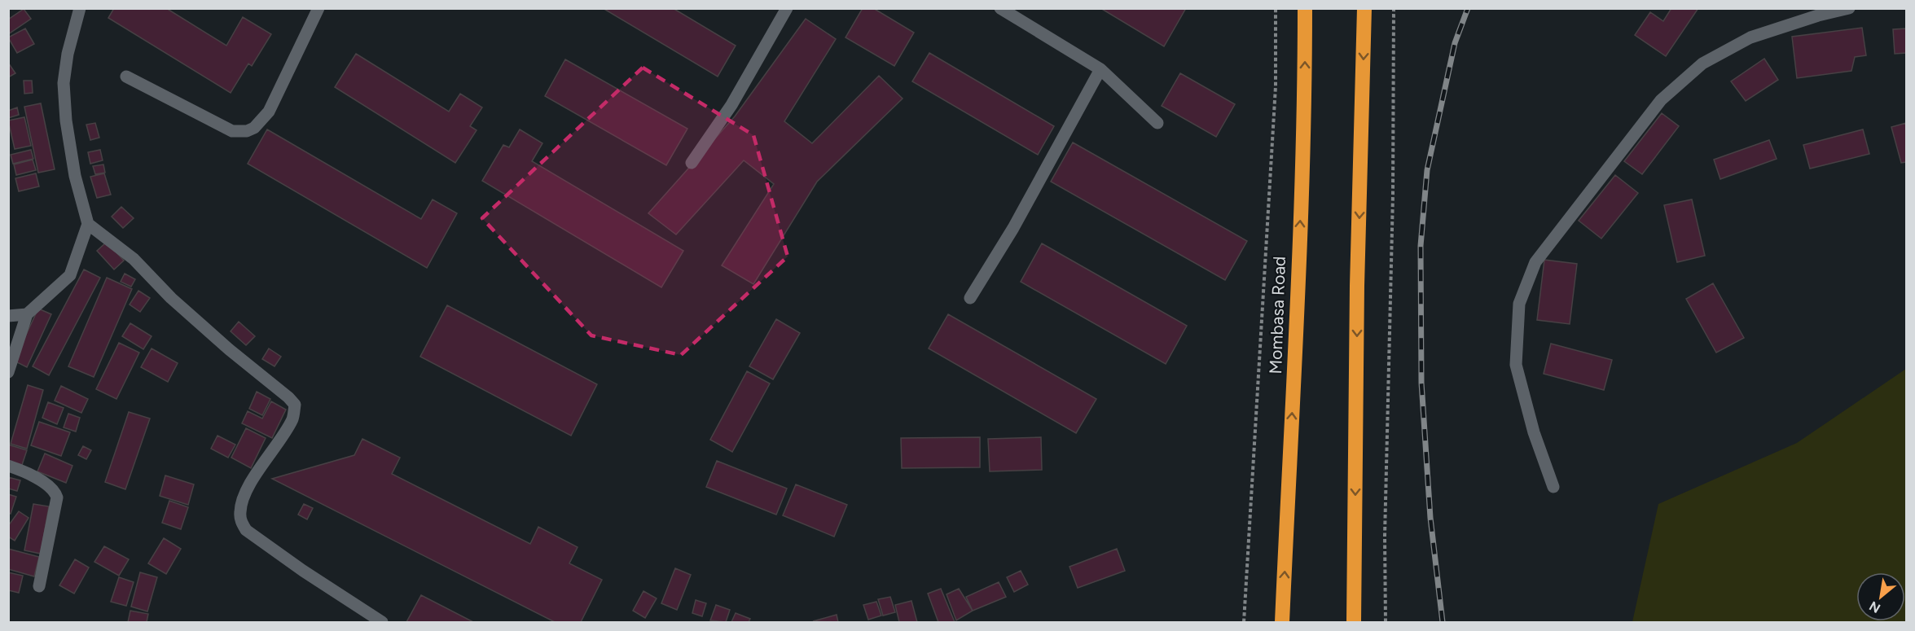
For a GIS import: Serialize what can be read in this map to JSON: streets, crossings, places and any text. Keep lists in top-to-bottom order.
{
  "streets": {
    "highway": ["Mombasa Road"]
  },
  "north": "bottom left"
}
